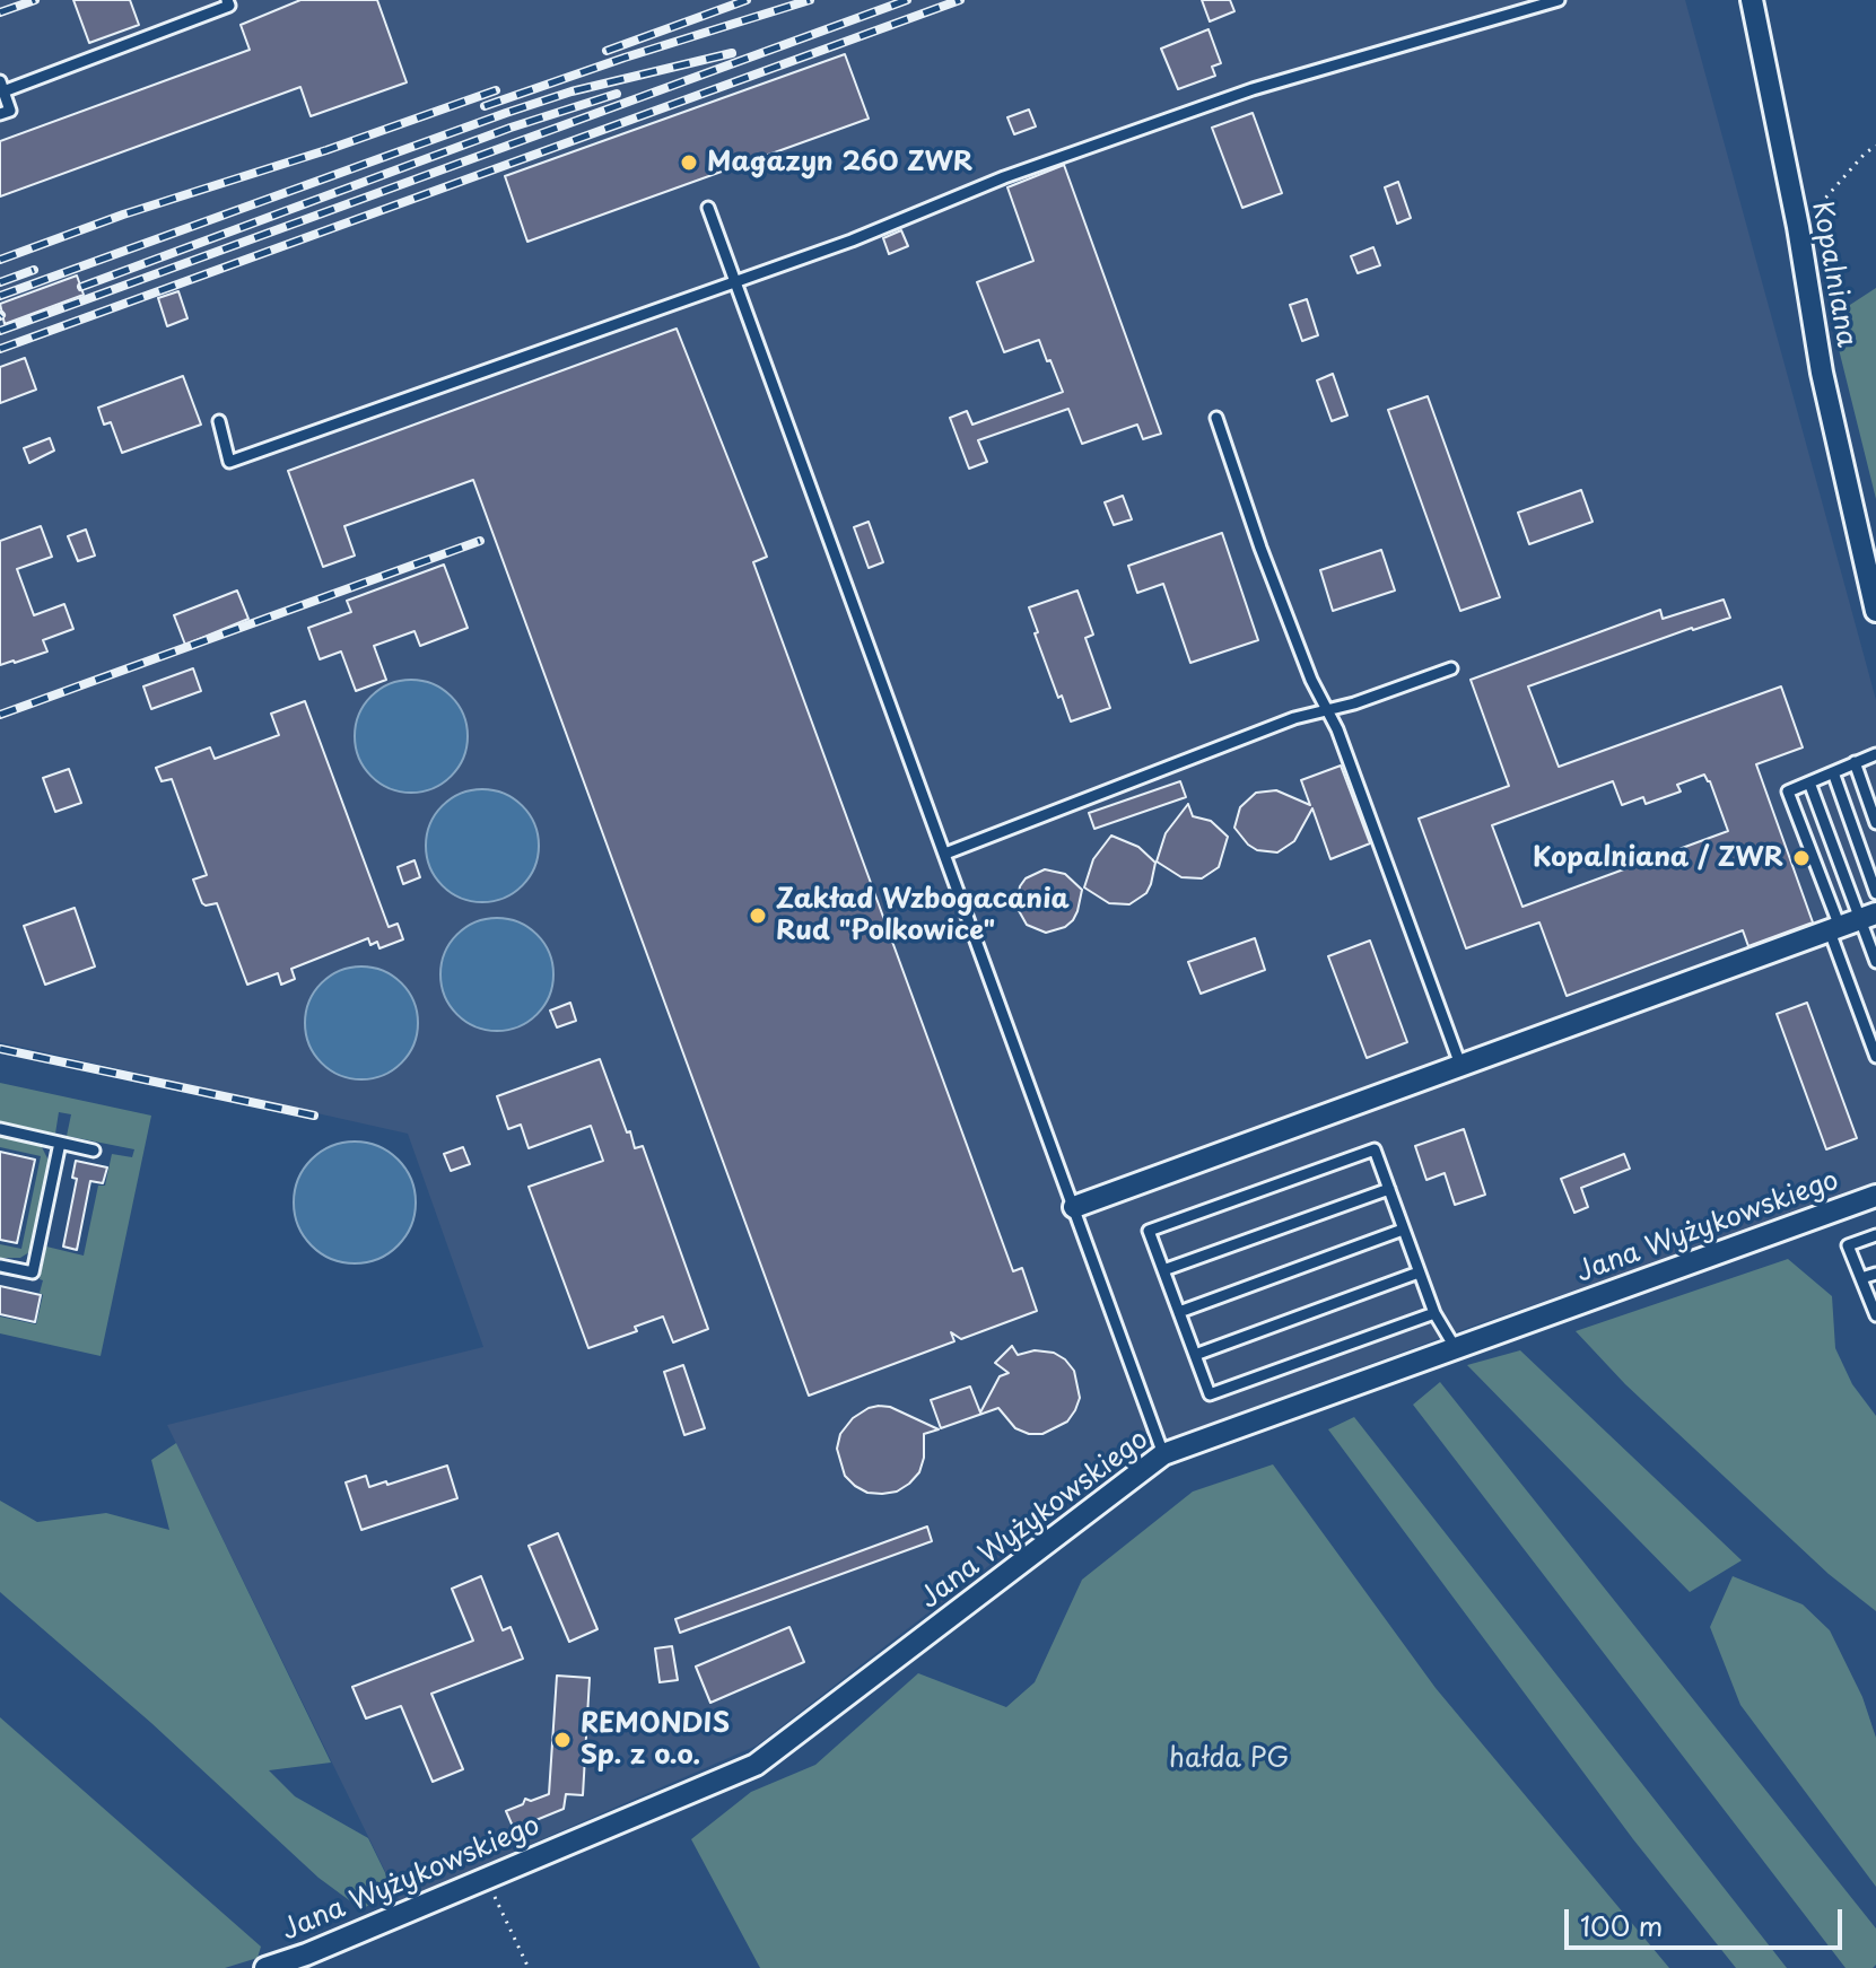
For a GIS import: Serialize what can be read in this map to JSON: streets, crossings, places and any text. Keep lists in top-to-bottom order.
{
  "streets": {
    "street": ["Kopalniana", "Jana Wyżykowskiego"]
  },
  "parks": ["hałda PG"],
  "places": [
    "Magazyn 260 ZWR",
    "Kopalniana / ZWR",
    "Zakład Wzbogacania Rud \"Polkowice\"",
    "REMONDIS Sp. z o.o."
  ],
  "scale_bar": "100 m"
}
